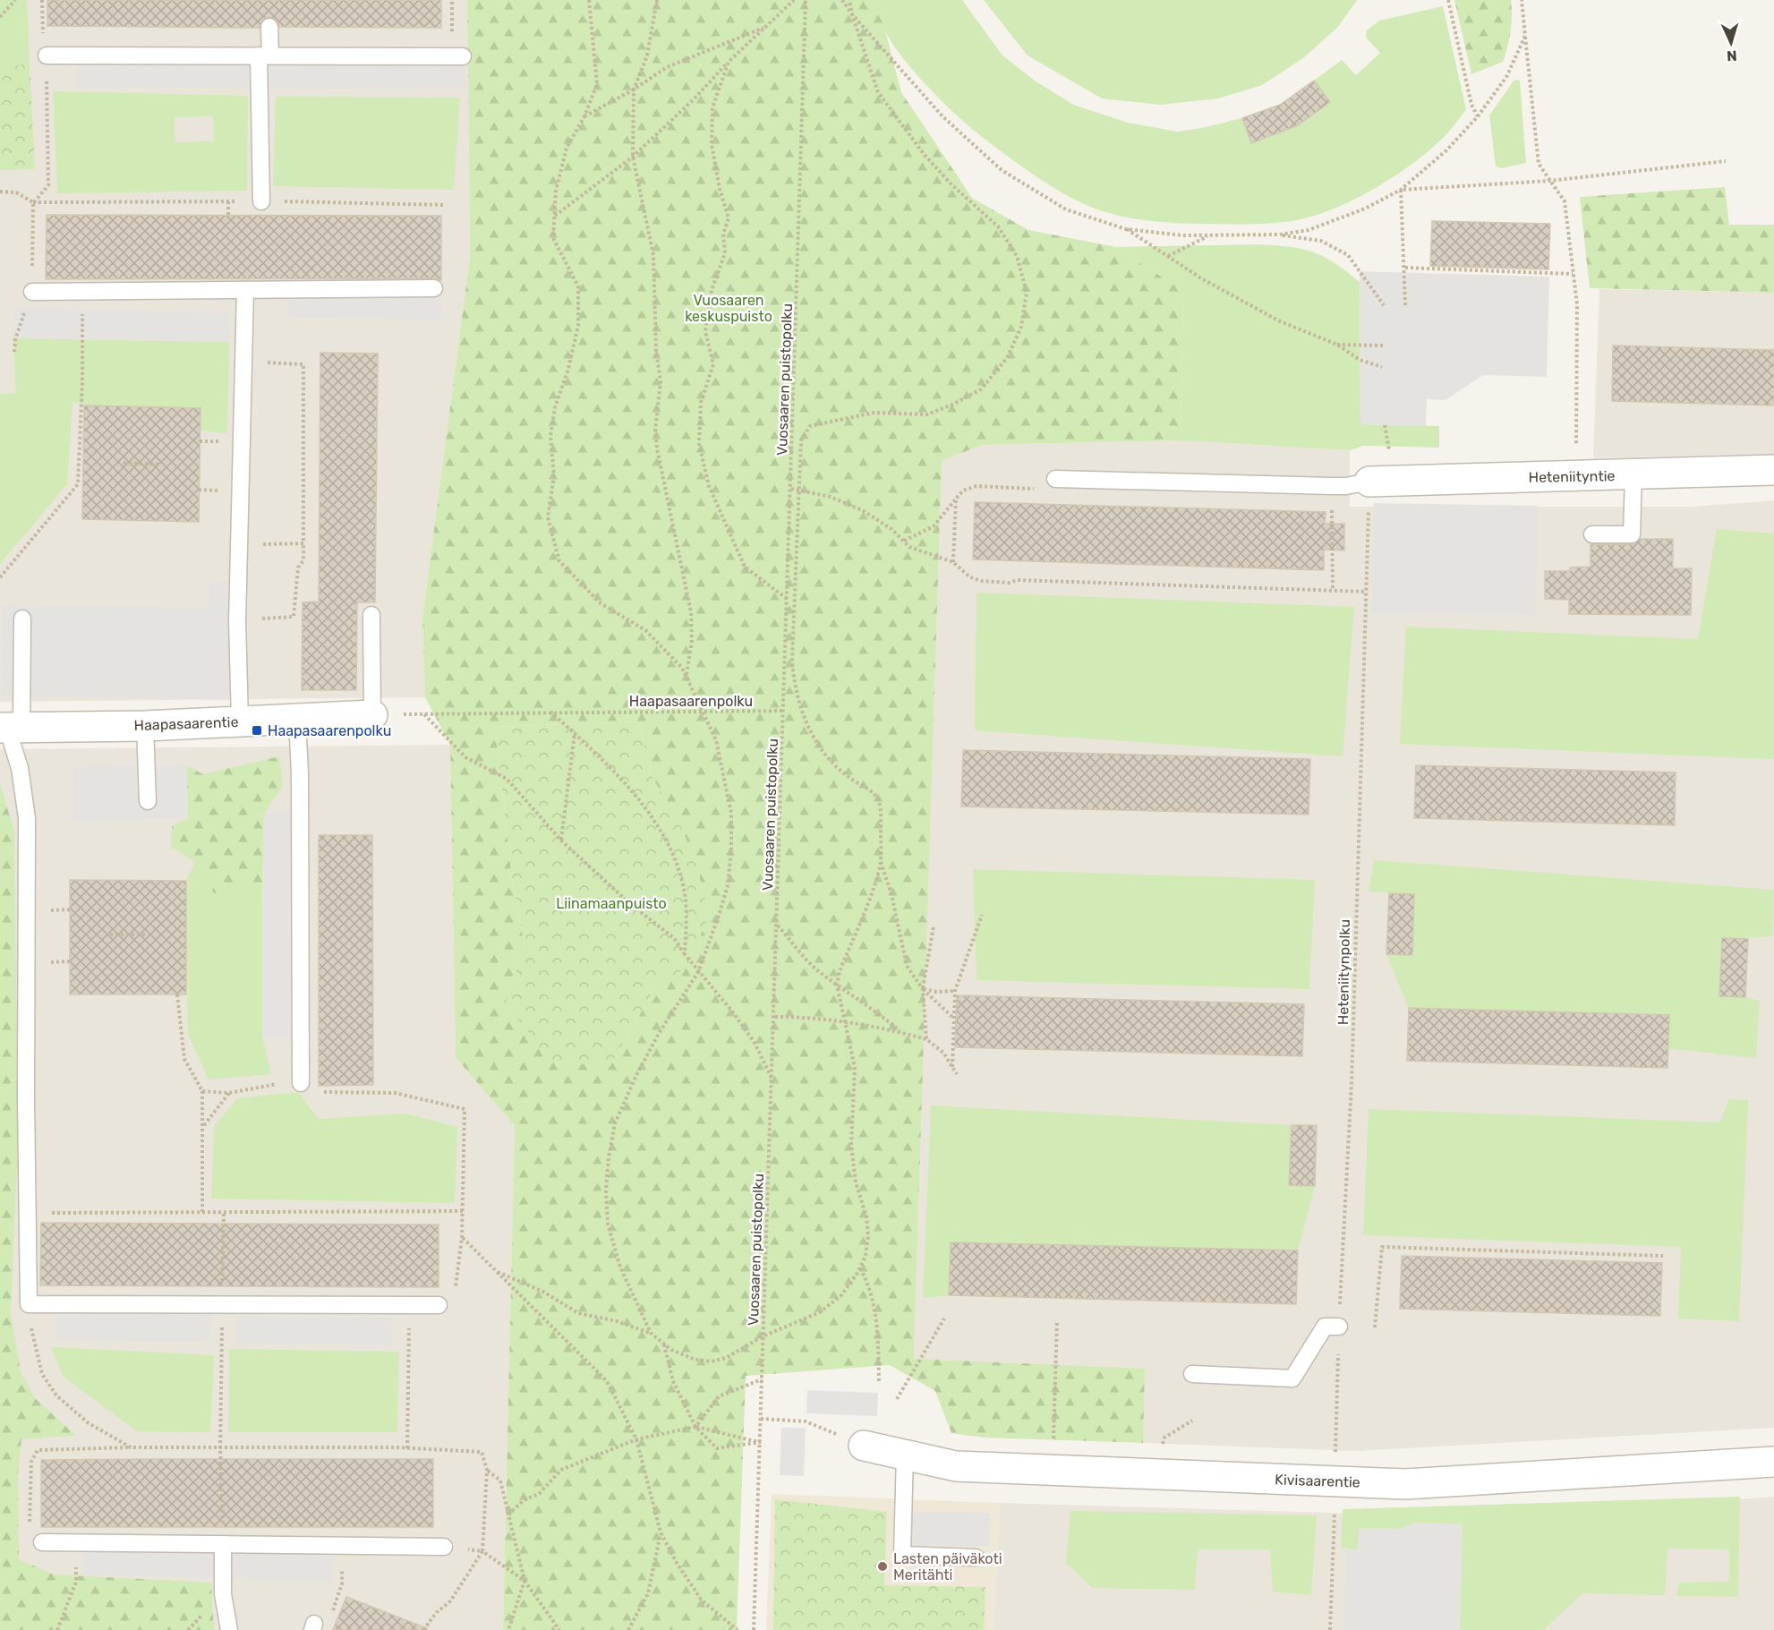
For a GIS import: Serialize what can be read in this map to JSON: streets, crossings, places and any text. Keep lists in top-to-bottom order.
{
  "streets": {
    "street": ["Heteniityntie", "Haapasaarentie", "Kivisaarentie"],
    "path": ["Vuosaaren puistopolku", "Haapasaarenpolku", "Heteniitynpolku"]
  },
  "crossings": [
    ["Vuosaaren puistopolku", "Haapasaarenpolku"],
    ["Heteniityntie", "Heteniitynpolku"],
    ["Haapasaarenpolku", "Haapasaarentie"]
  ],
  "parks": ["Vuosaaren keskuspuisto", "Liinamaanpuisto"],
  "places": {
    "transit": ["Haapasaarenpolku"],
    "other": ["Lasten päiväkoti Meritähti"]
  },
  "north": "bottom"
}
